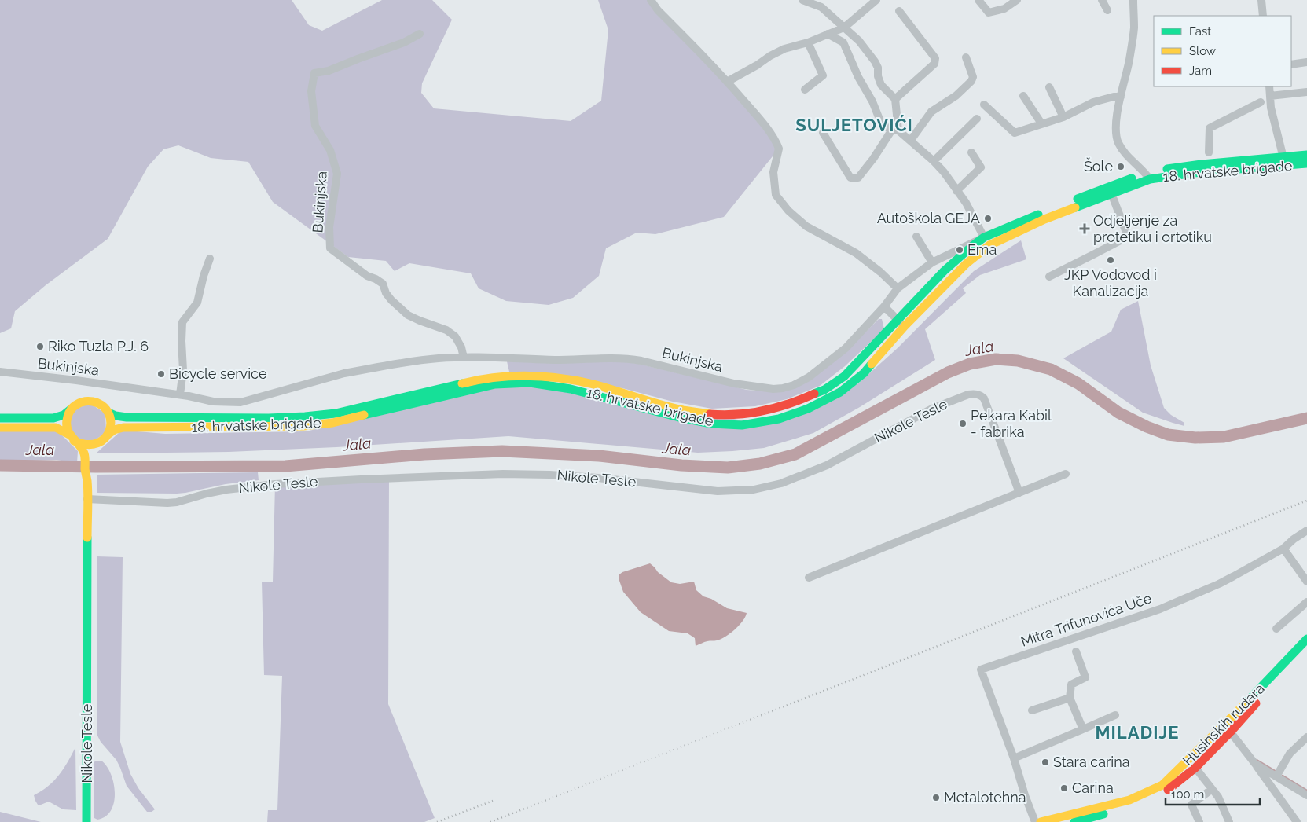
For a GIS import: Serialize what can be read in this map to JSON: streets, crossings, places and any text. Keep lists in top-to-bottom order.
{
  "streets": {
    "main road": ["18. hrvatske brigade", "Nikole Tesle", "Husinskih rudara"],
    "street": ["Bukinjska", "Mitra Trifunovića Uče"]
  },
  "crossings": [
    ["18. hrvatske brigade", "Bukinjska"],
    ["18. hrvatske brigade", "Nikole Tesle"]
  ],
  "districts": ["SULJETOVIĆI", "MILADIJE"],
  "water": ["Jala"],
  "places": {
    "other": [
      "Šole",
      "Autoškola GEJA",
      "Ema",
      "JKP Vodovod i Kanalizacija",
      "Riko Tuzla P.J. 6",
      "Bicycle service",
      "Pekara Kabil - fabrika",
      "Stara carina",
      "Carina",
      "Metalotehna"
    ],
    "health": ["Odjeljenje za protetiku i ortotiku"]
  },
  "legend": ["Fast", "Slow", "Jam"],
  "scale_bar": "100 m"
}
